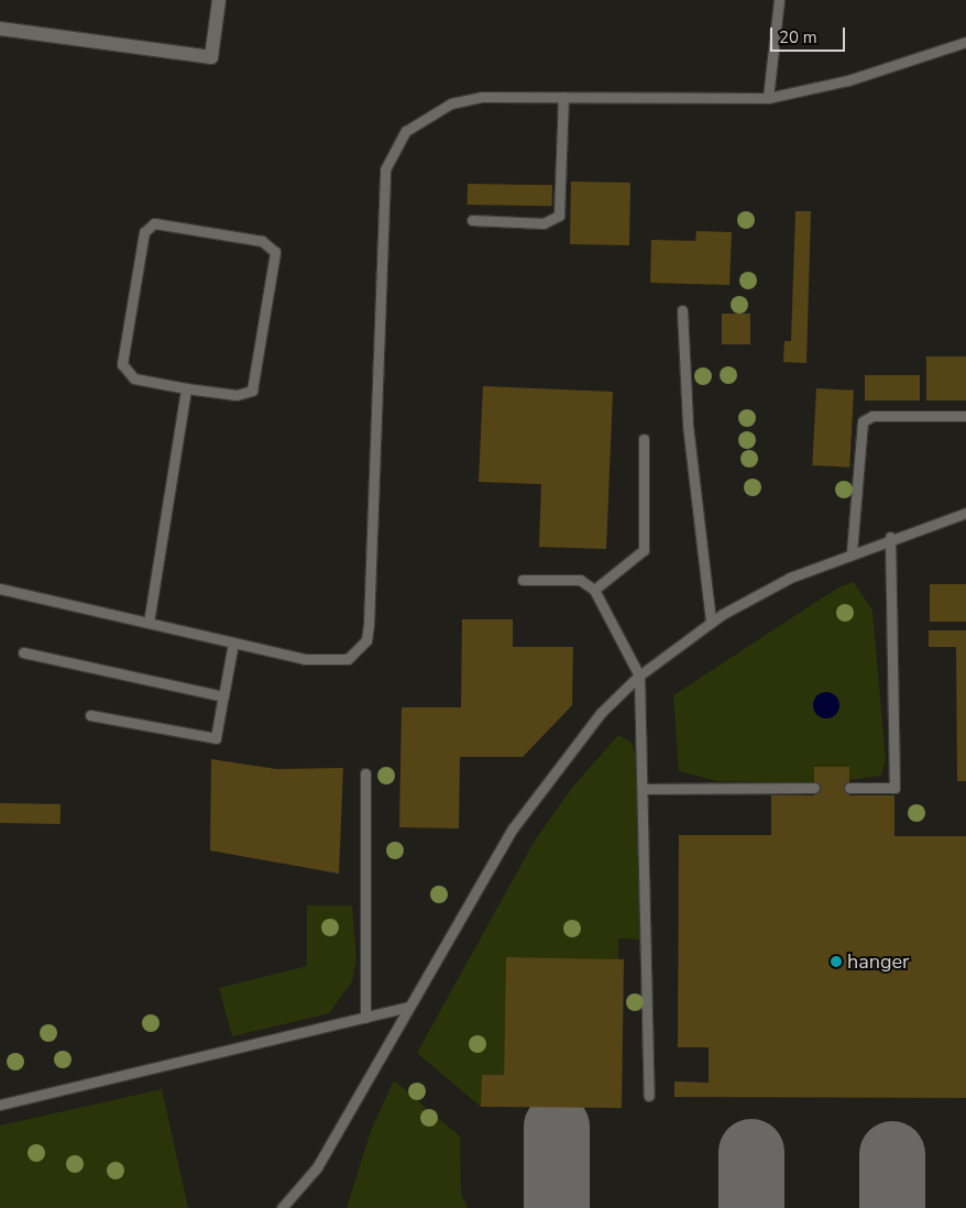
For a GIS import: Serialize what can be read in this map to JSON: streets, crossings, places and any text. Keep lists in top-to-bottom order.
{
  "places": ["hanger"],
  "scale_bar": "20 m"
}
